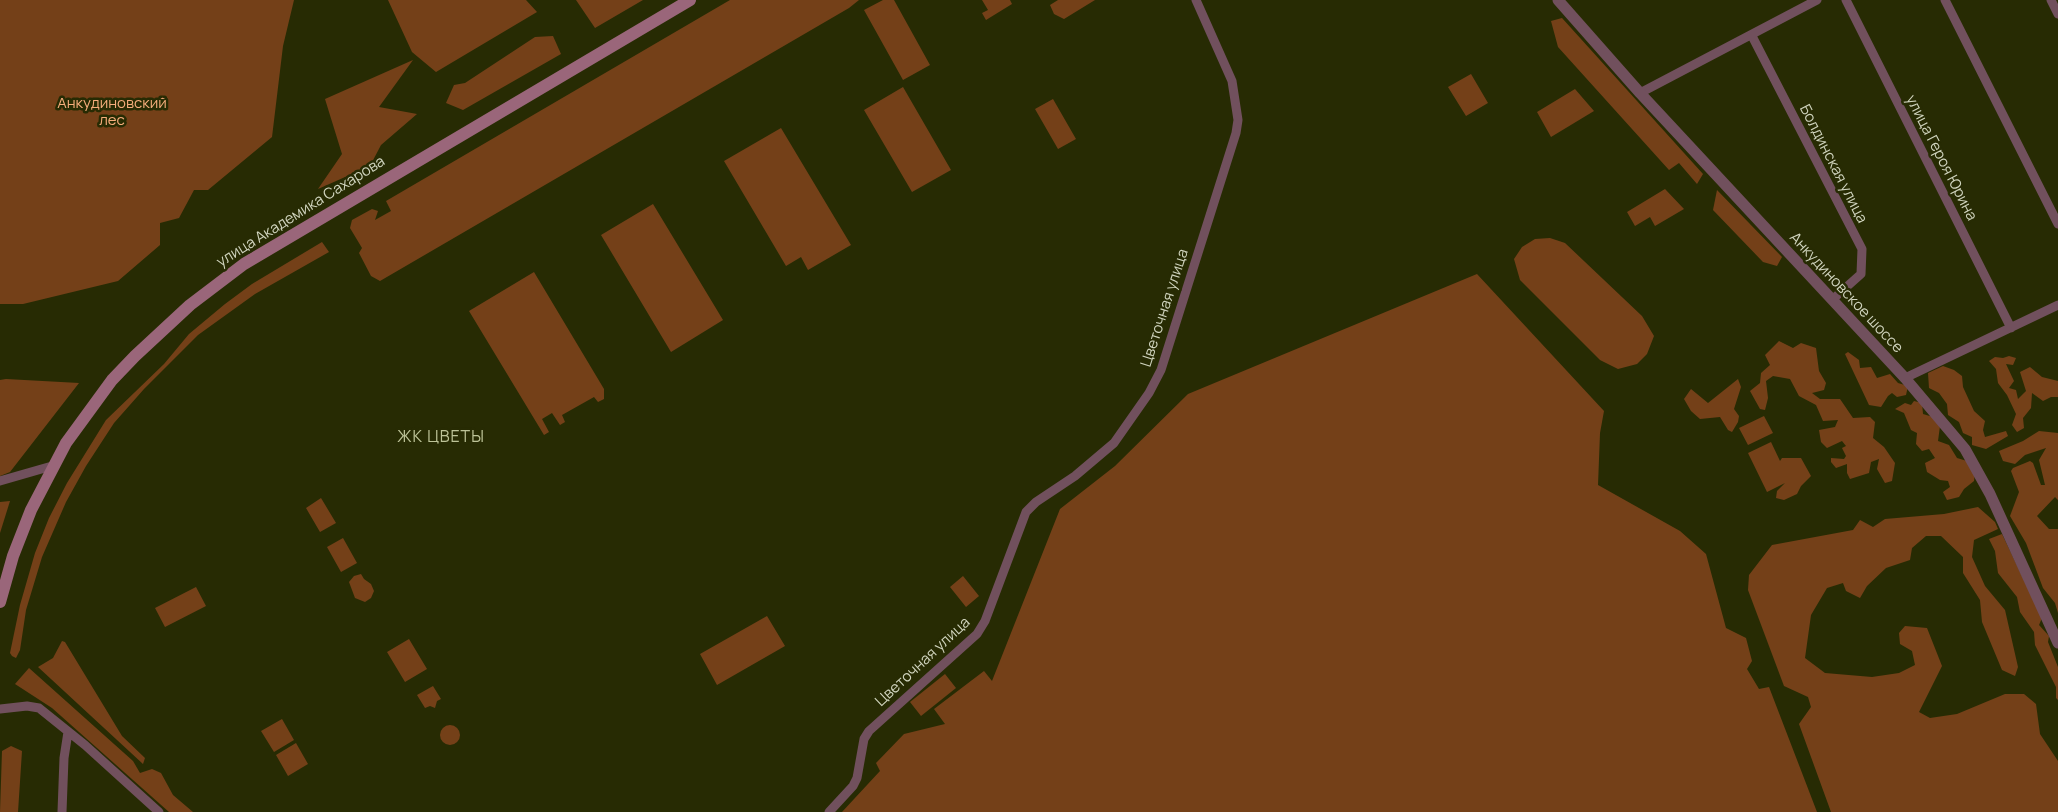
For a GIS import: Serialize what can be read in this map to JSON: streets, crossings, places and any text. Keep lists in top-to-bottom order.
{
  "streets": {
    "main road": ["улица Академика Сахарова"],
    "street": [
      "улица Героя Юрина",
      "Болдинская улица",
      "Анкудиновское шоссе",
      "Цветочная улица"
    ]
  },
  "crossings": [
    ["Болдинская улица", "Анкудиновское шоссе"]
  ],
  "districts": ["ЖК ЦВЕТЫ"],
  "parks": ["Анкудиновский лес"]
}
